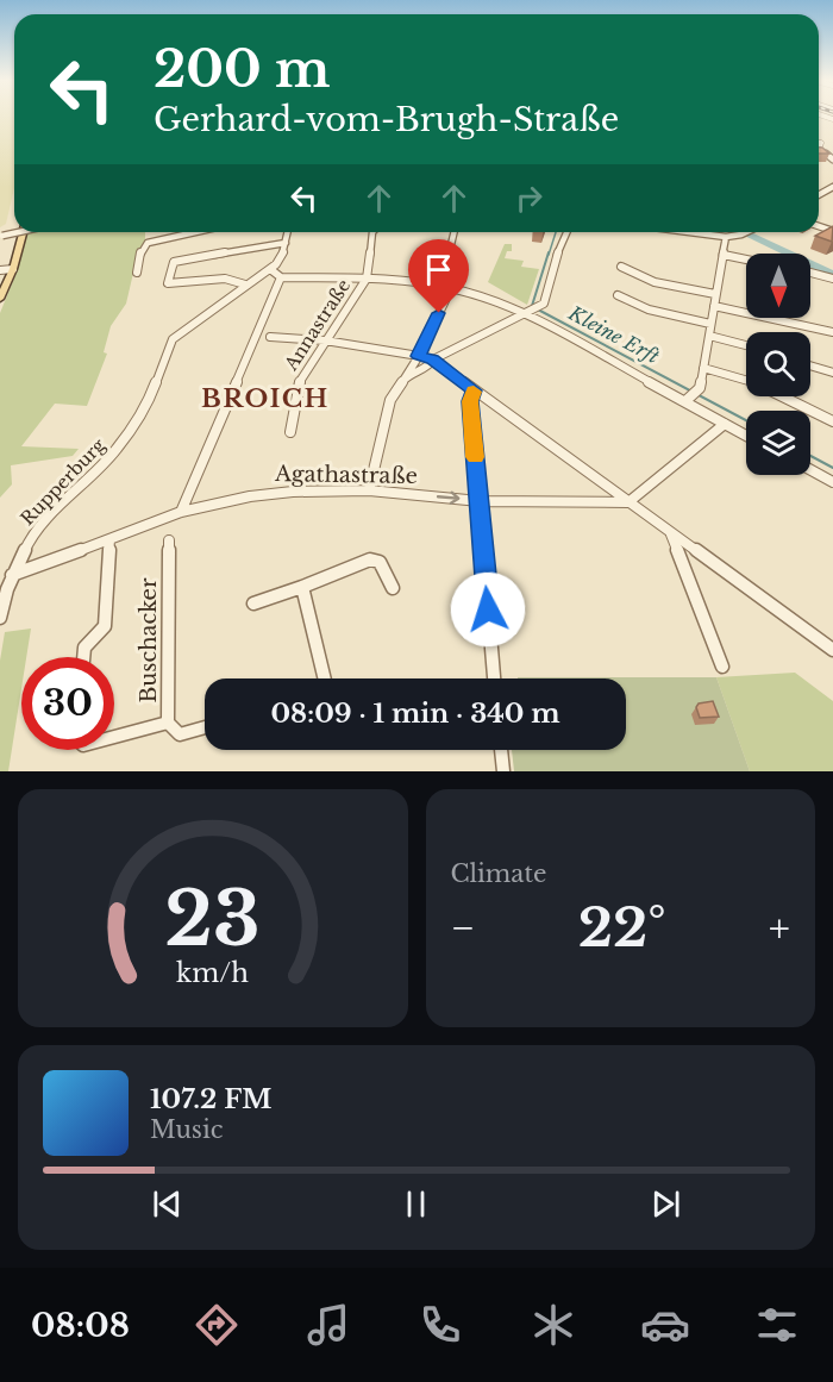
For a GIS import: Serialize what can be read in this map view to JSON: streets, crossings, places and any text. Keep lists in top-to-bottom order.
{
  "streets": {
    "street": [
      "Annastraße",
      "Agathastraße",
      "Rupperburg",
      "Buschacker"
    ]
  },
  "crossings": [
    ["Agathastraße", "Rupperburg"]
  ],
  "districts": ["BROICH"],
  "water": ["Kleine Erft"],
  "north": "bottom",
  "page": {
    "turn": ["200 m", "Gerhard-vom-Brugh-Straße"],
    "limit": "30",
    "trip": "08:09 · 1 min · 340 m",
    "tile": "Climate",
    "heat": ["−", "22°", "+"],
    "song": ["107.2 FM", "Music"],
    "tabs": "08:08",
    "gauge": ["23", "km/h"]
  }
}
